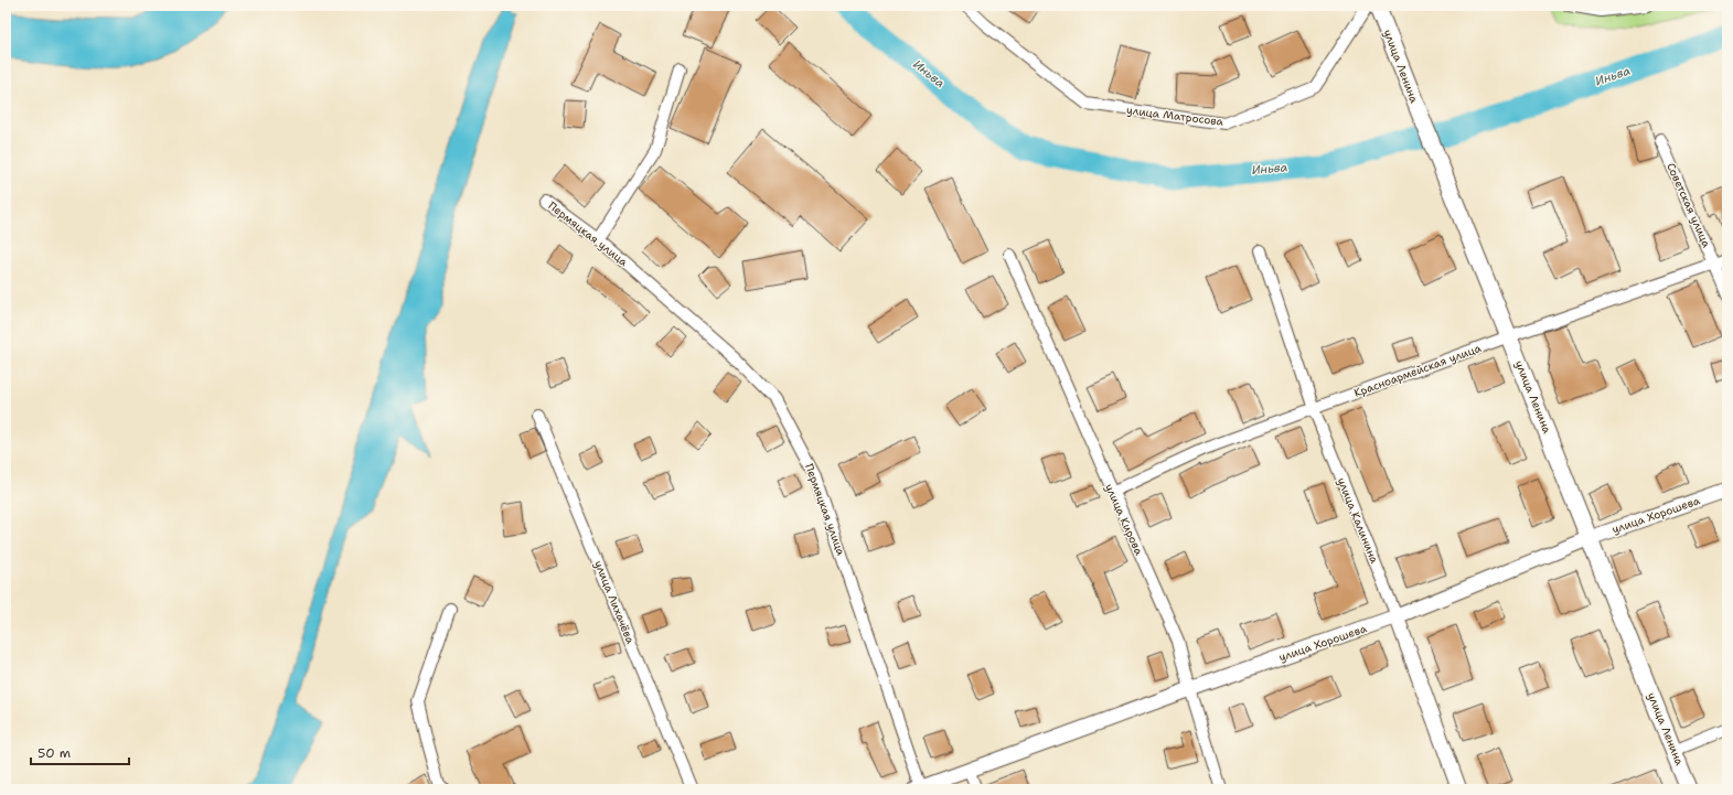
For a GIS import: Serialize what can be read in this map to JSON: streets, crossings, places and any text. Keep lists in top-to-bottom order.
{
  "streets": {
    "main road": ["улица Ленина"],
    "street": [
      "улица Матросова",
      "Советская улица",
      "Пермяцкая улица",
      "Красноармейская улица",
      "улица Хорошева",
      "улица Кирова",
      "улица Калинина",
      "улица Лихачёва"
    ]
  },
  "crossings": [
    ["улица Ленина", "Красноармейская улица"],
    ["улица Ленина", "улица Хорошева"],
    ["Советская улица", "Красноармейская улица"],
    ["Пермяцкая улица", "улица Хорошева"],
    ["Красноармейская улица", "улица Кирова"],
    ["Красноармейская улица", "улица Калинина"],
    ["улица Хорошева", "улица Кирова"],
    ["улица Хорошева", "улица Калинина"]
  ],
  "water": ["Иньва"],
  "scale_bar": "50 m"
}
